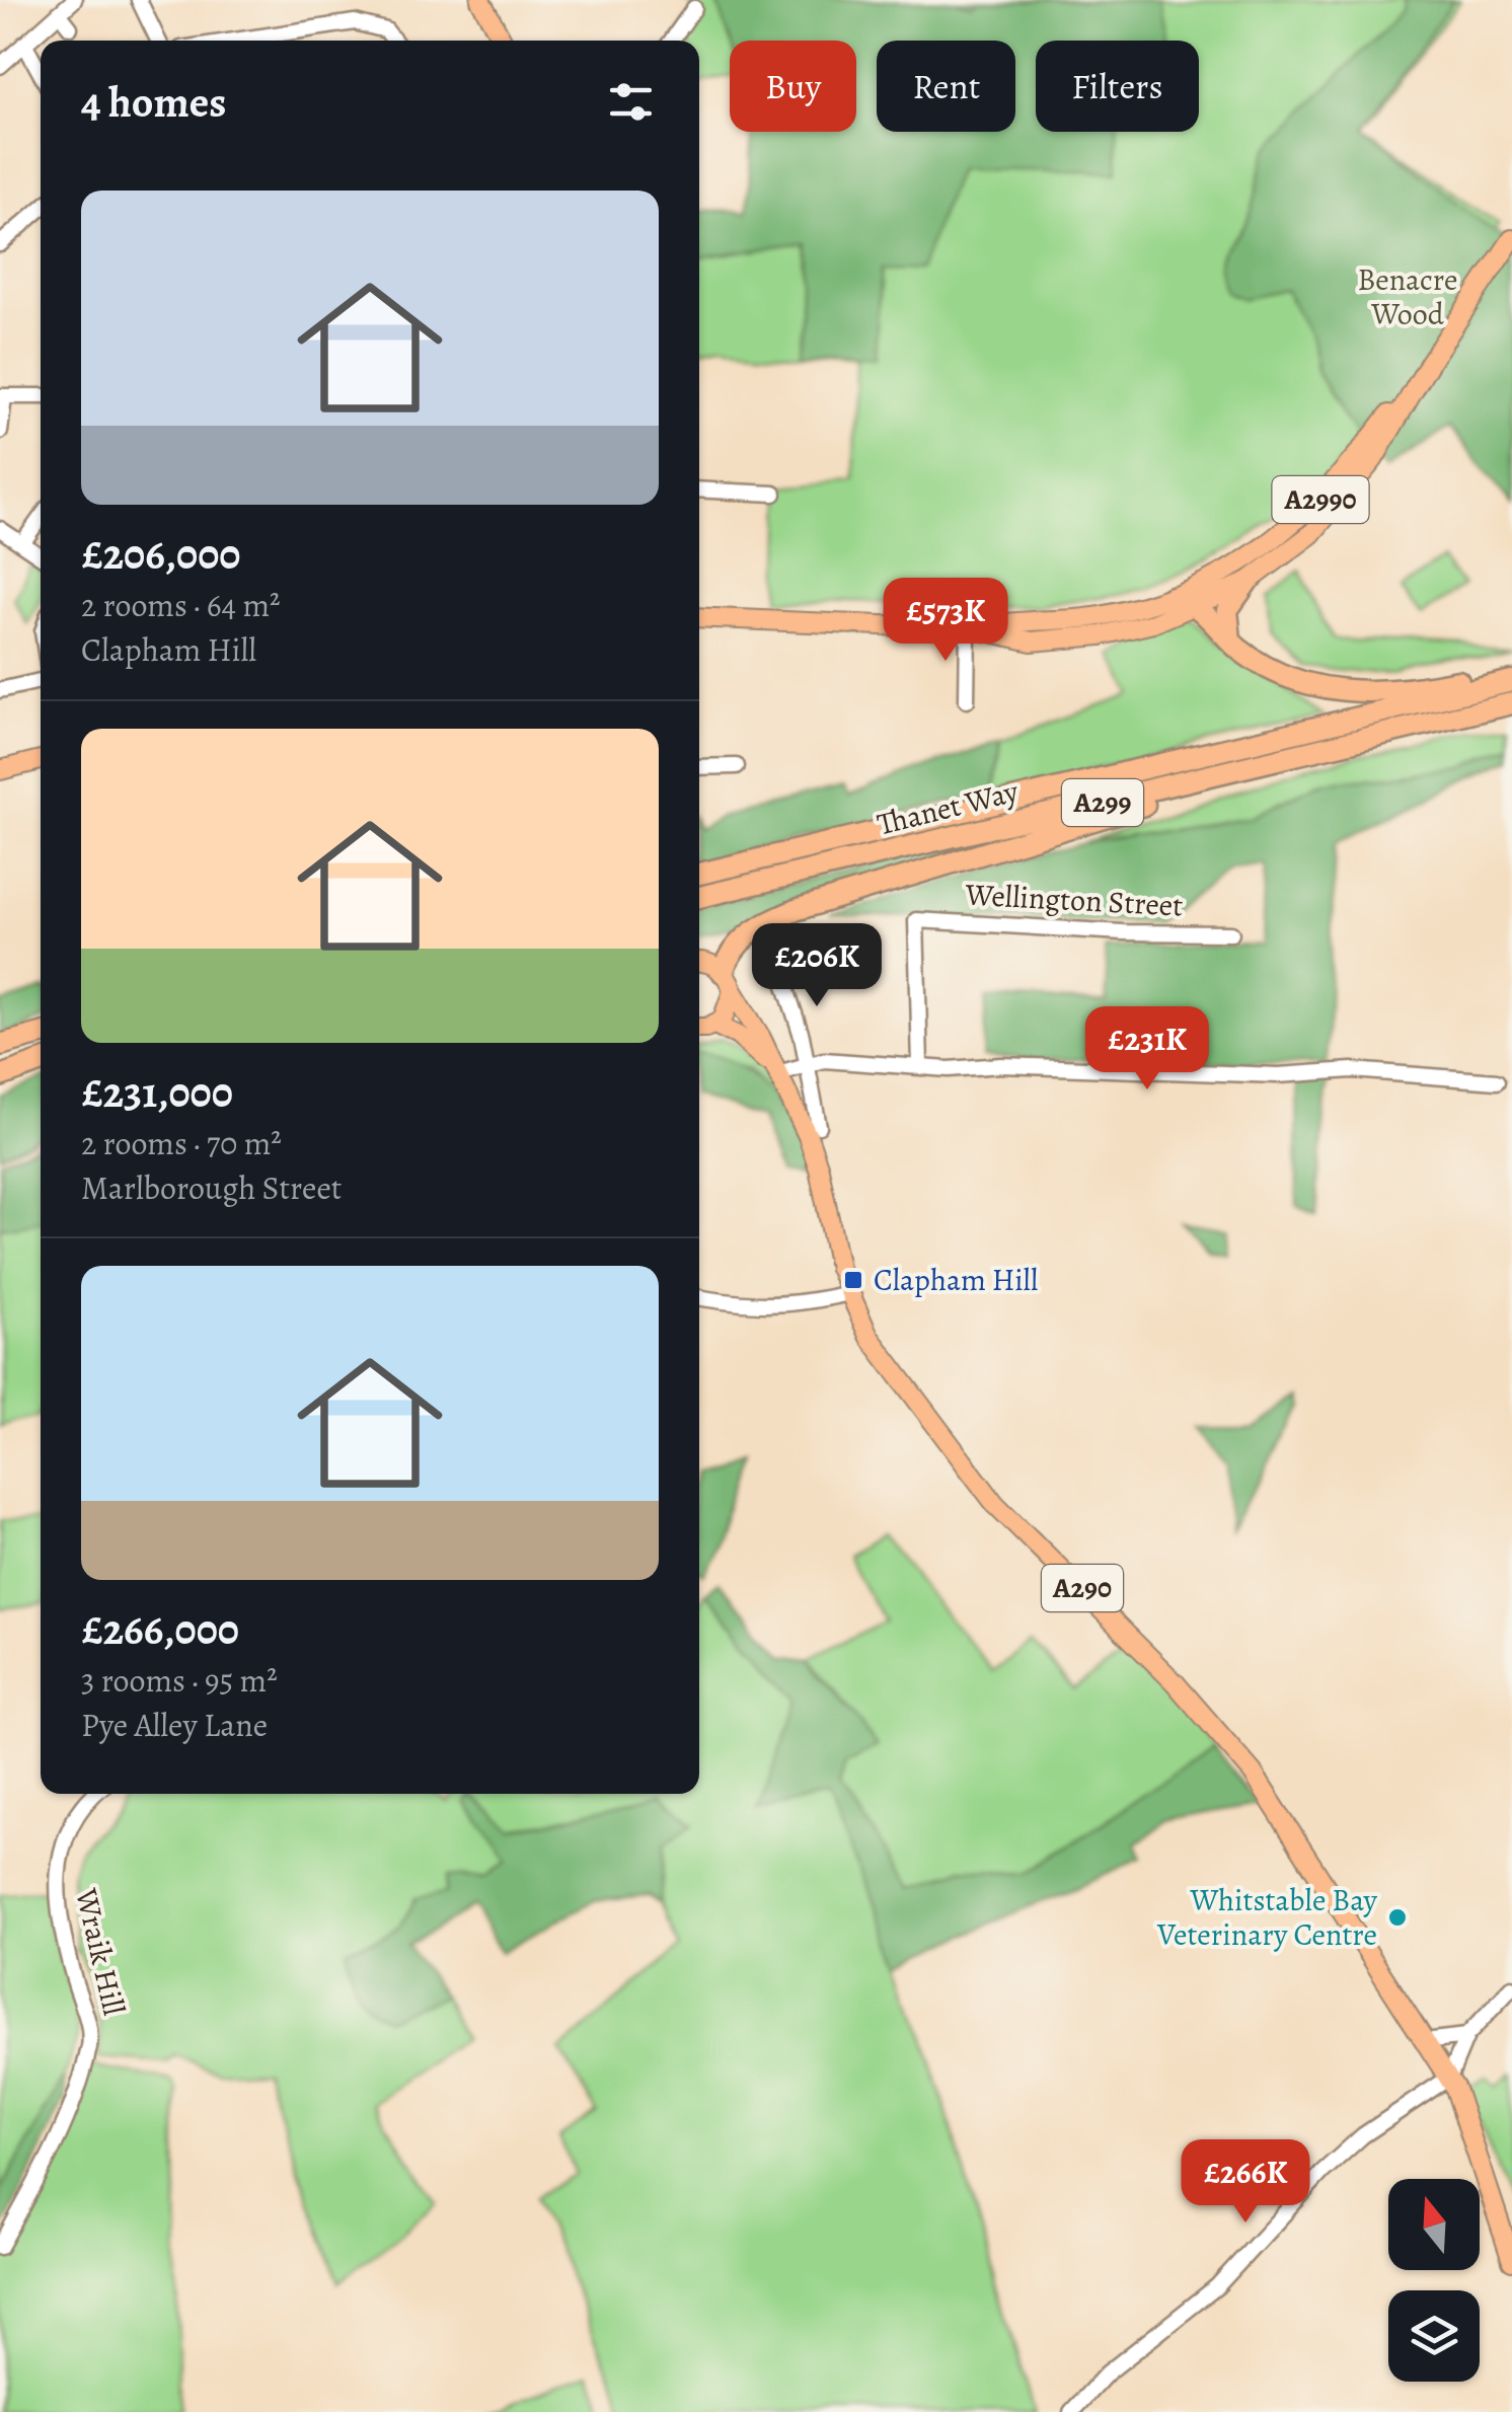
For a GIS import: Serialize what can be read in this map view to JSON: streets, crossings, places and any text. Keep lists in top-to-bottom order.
{
  "streets": {
    "highway": ["A299", "Thanet Way"],
    "main road": ["A2990", "A290"],
    "street": ["Wellington Street", "Wraik Hill"]
  },
  "parks": ["Benacre Wood"],
  "places": {
    "transit": ["Clapham Hill"],
    "other": ["Whitstable Bay Veterinary Centre"]
  },
  "north": "top",
  "page": {
    "chip": ["Buy", "Rent", "Filters"],
    "heading": "4 homes",
    "list": [
      {
        "name": "£206,000",
        "note": "2 rooms · 64 m² · Clapham Hill"
      },
      {
        "name": "£231,000",
        "note": "2 rooms · 70 m² · Marlborough Street"
      },
      {
        "name": "£266,000",
        "note": "3 rooms · 95 m² · Pye Alley Lane"
      }
    ],
    "price": [
      "£573K",
      "£206K",
      "£231K",
      "£266K"
    ]
  }
}
